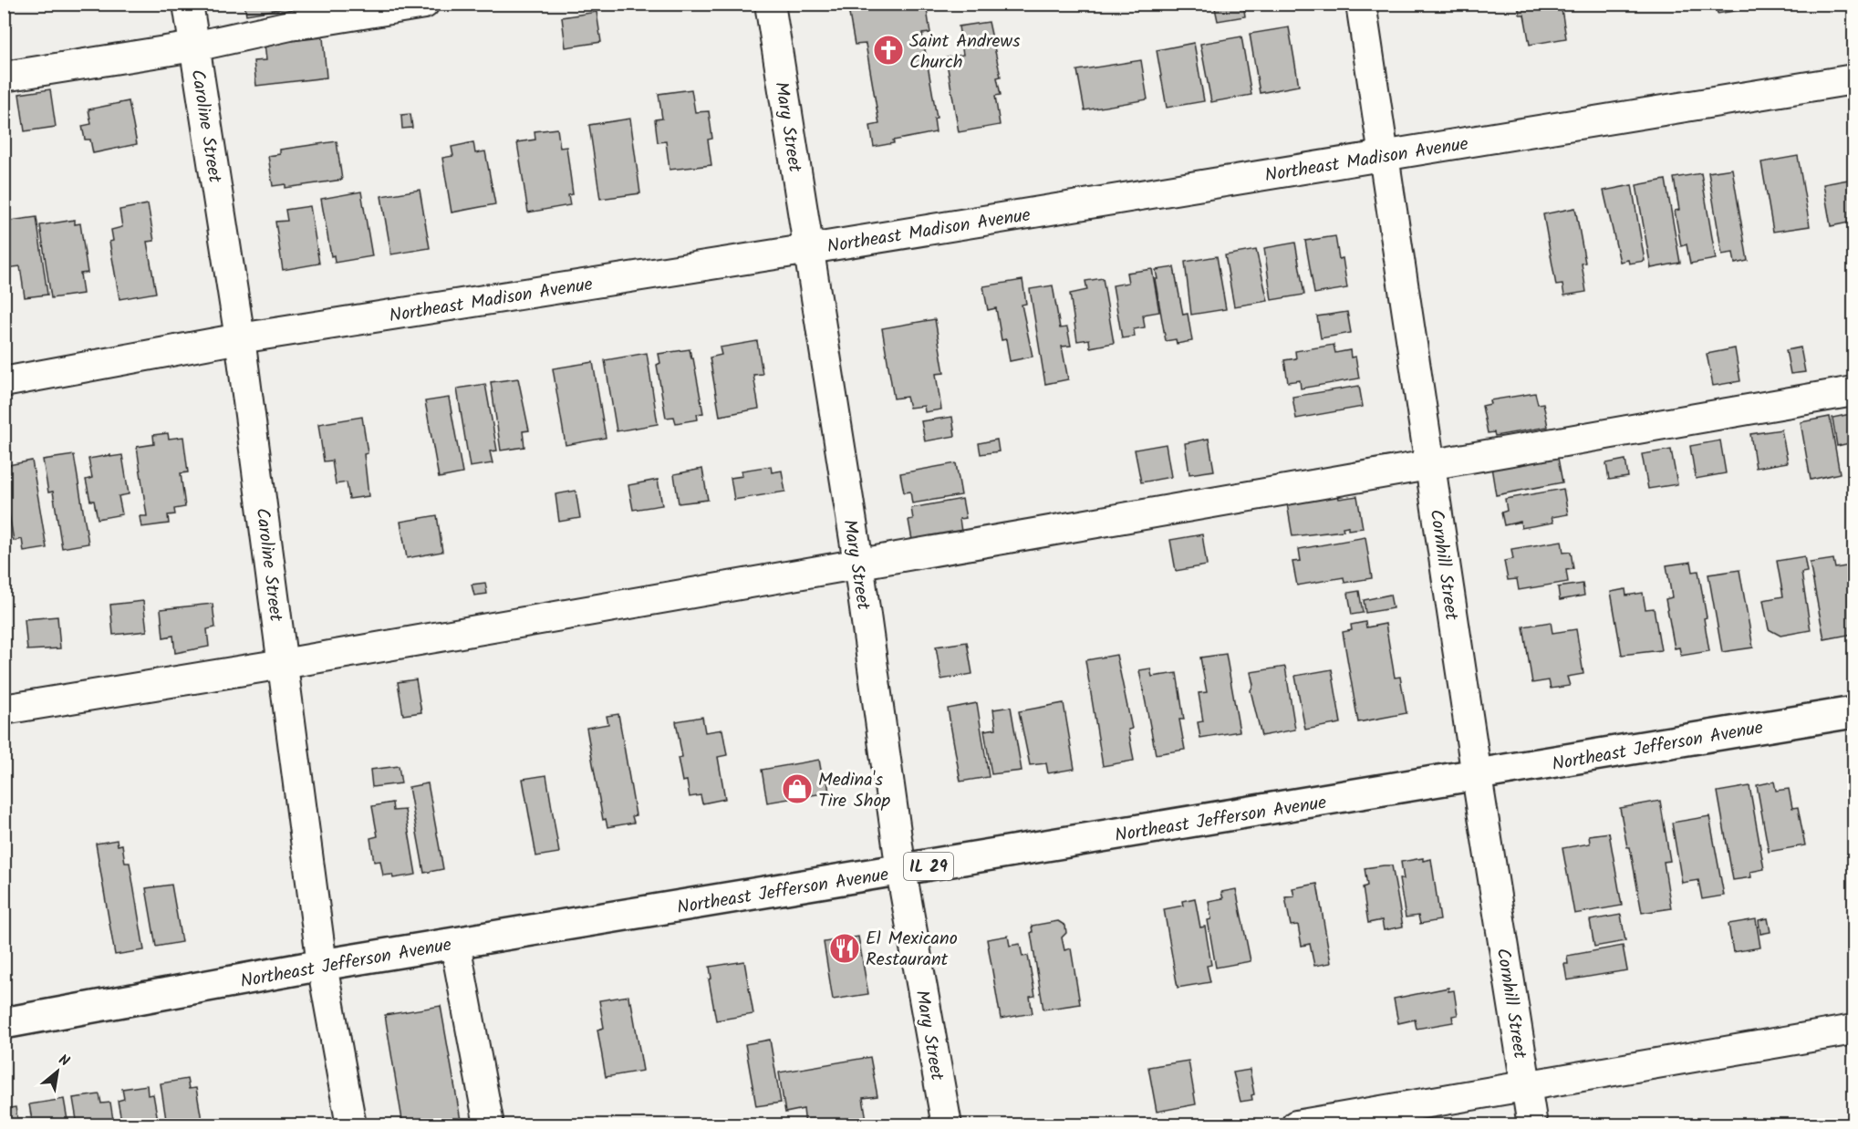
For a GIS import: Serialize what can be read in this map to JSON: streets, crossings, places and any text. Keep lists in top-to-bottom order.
{
  "streets": {
    "main road": ["Northeast Jefferson Avenue", "IL 29"],
    "street": [
      "Caroline Street",
      "Mary Street",
      "Northeast Madison Avenue",
      "Cornhill Street"
    ]
  },
  "crossings": [
    ["Caroline Street", "Northeast Madison Avenue"],
    ["Caroline Street", "Northeast Jefferson Avenue"],
    ["Mary Street", "Northeast Madison Avenue"],
    ["Mary Street", "Northeast Jefferson Avenue"],
    ["Northeast Madison Avenue", "Cornhill Street"],
    ["Cornhill Street", "Northeast Jefferson Avenue"]
  ],
  "places": {
    "church": ["Saint Andrews Church"],
    "shop": ["Medina's Tire Shop"],
    "restaurant": ["El Mexicano Restaurant"]
  },
  "north": "top right"
}
